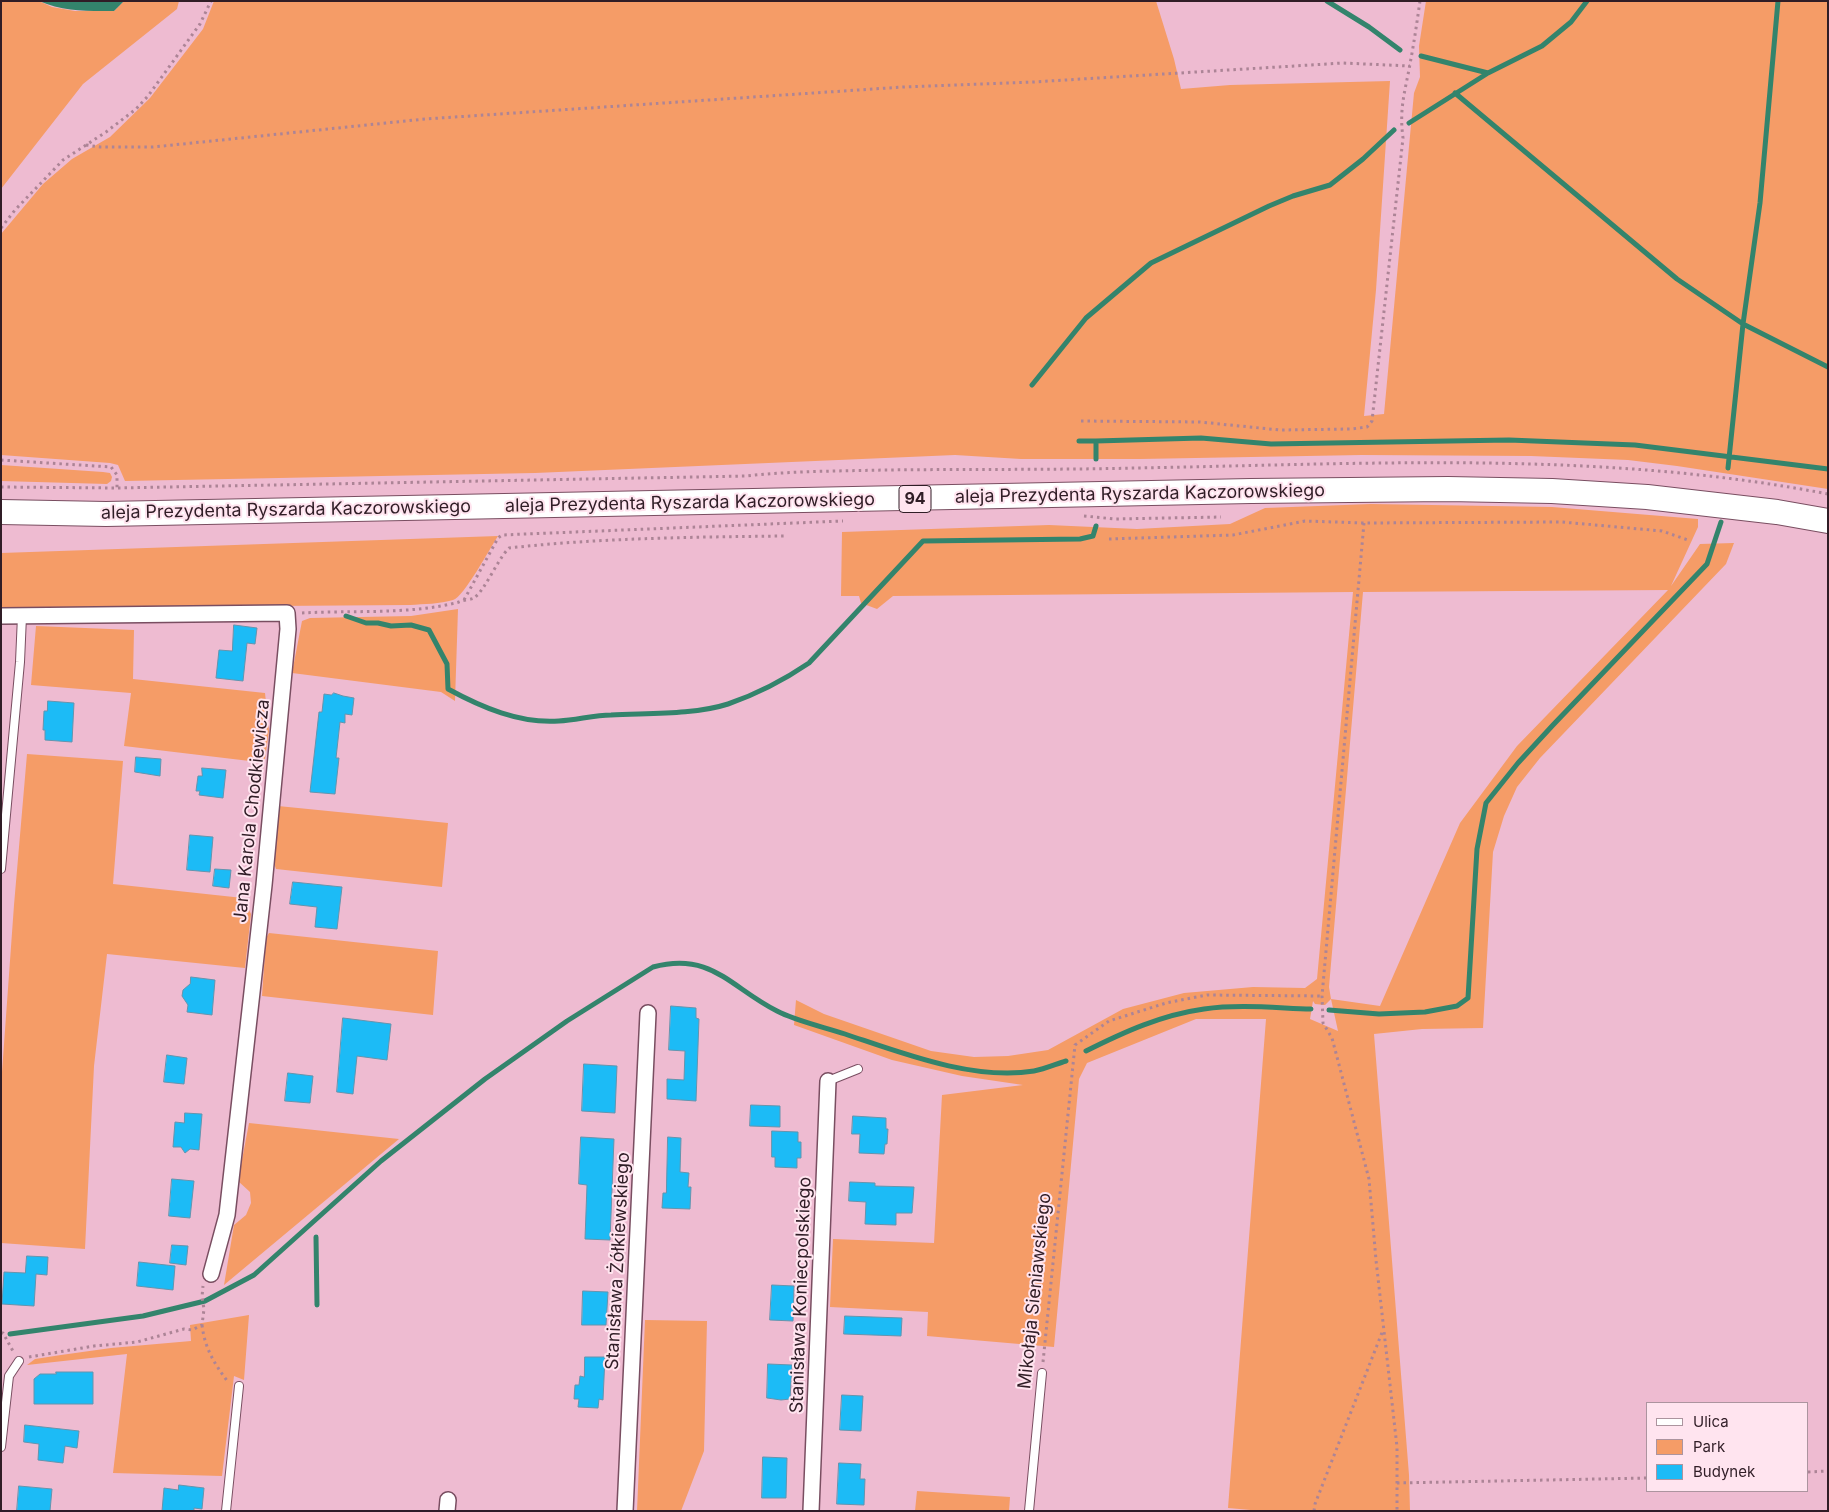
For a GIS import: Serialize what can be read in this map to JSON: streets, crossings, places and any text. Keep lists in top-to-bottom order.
{
  "streets": {
    "main road": ["aleja Prezydenta Ryszarda Kaczorowskiego", "94"],
    "street": ["Jana Karola Chodkiewicza", "Stanisława Żółkiewskiego", "Stanisława Koniecpolskiego"],
    "lane": ["Mikołaja Sieniawskiego"]
  },
  "legend": ["Ulica", "Park", "Budynek"]
}
